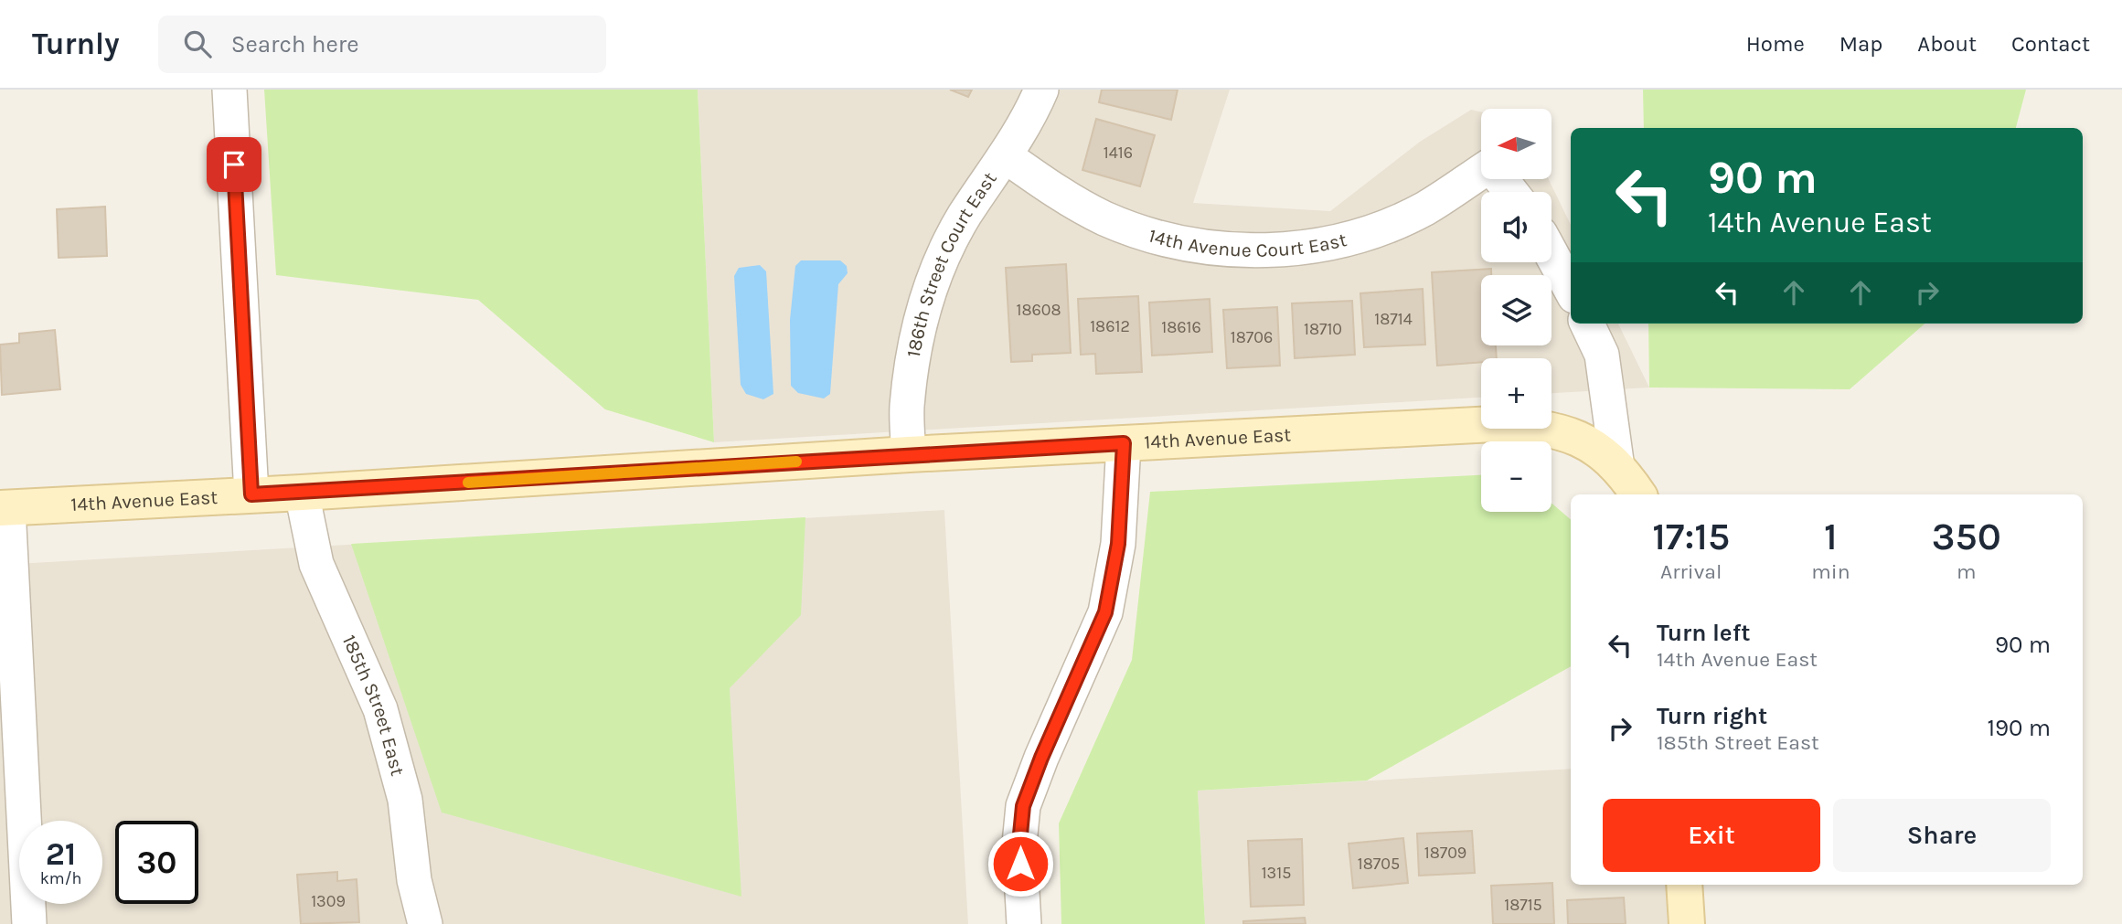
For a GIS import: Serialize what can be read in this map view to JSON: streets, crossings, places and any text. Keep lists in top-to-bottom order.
{
  "streets": {
    "street": [
      "14th Avenue Court East",
      "186th Street Court East",
      "14th Avenue East",
      "185th Street East"
    ]
  },
  "crossings": [
    ["14th Avenue Court East", "186th Street Court East"],
    ["186th Street Court East", "14th Avenue East"],
    ["14th Avenue East", "185th Street East"]
  ],
  "house_numbers": [
    "1416",
    "18608",
    "18714",
    "18612",
    "18616",
    "18710",
    "18706",
    "18709",
    "18705",
    "1315",
    "1309",
    "18715"
  ],
  "north": "left",
  "page": {
    "header": "Turnly",
    "search": "Search here",
    "nav": [
      "Home",
      "Map",
      "About",
      "Contact"
    ],
    "map_buttons": ["+", "−"],
    "turn": ["90 m", "14th Avenue East"],
    "eta": [
      "17:15",
      "Arrival",
      "1",
      "min",
      "350",
      "m"
    ],
    "list": [
      {
        "name": "Turn left",
        "note": "14th Avenue East",
        "value": "90 m"
      },
      {
        "name": "Turn right",
        "note": "185th Street East",
        "value": "190 m"
      }
    ],
    "buttons": ["Exit", "Share"],
    "speed": "21 km/h",
    "limit": "30"
  }
}
